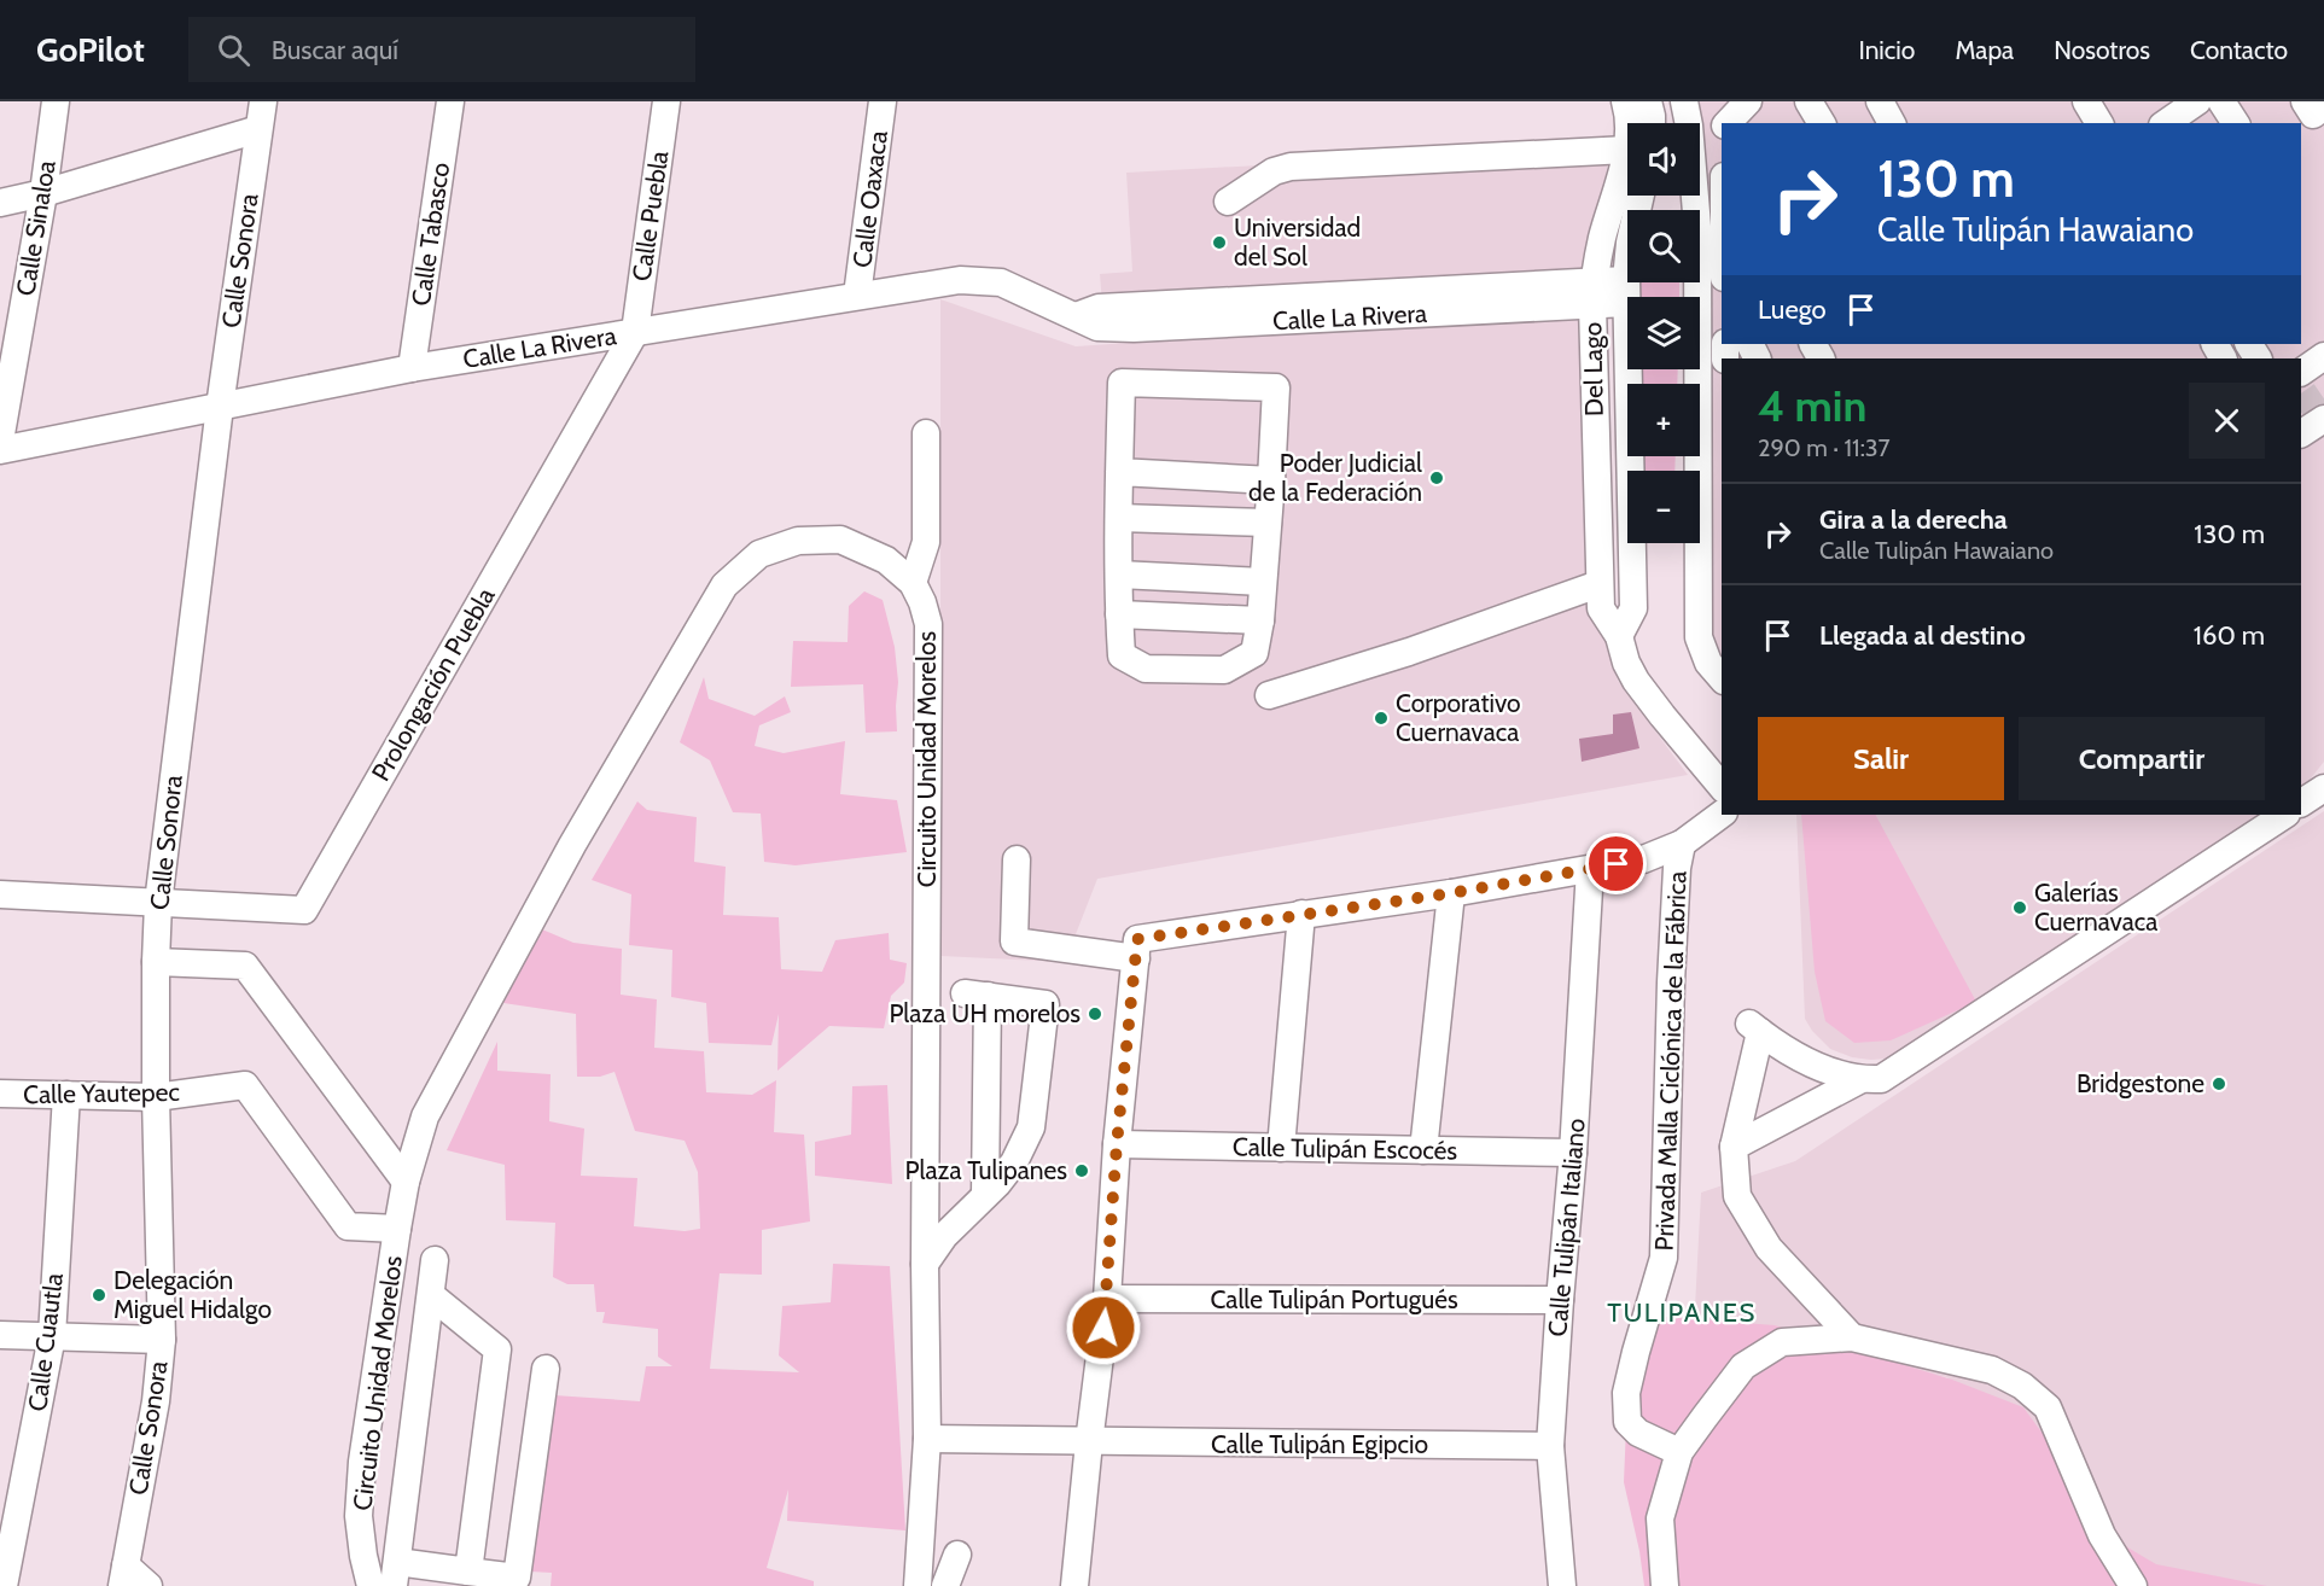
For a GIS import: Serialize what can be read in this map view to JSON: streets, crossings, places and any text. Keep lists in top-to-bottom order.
{
  "streets": {
    "street": [
      "Calle Oaxaca",
      "Calle Puebla",
      "Calle Sinaloa",
      "Calle Tabasco",
      "Calle Sonora",
      "Calle La Rivera",
      "Del Lago",
      "Prolongación Puebla",
      "Circuito Unidad Morelos",
      "Privada Malla Ciclónica de la Fábrica",
      "Calle Yautepec",
      "Calle Tulipán Escocés",
      "Calle Tulipán Italiano",
      "Calle Tulipán Portugués",
      "Calle Cuautla",
      "Calle Tulipán Egipcio"
    ]
  },
  "crossings": [
    ["Calle Oaxaca", "Calle La Rivera"],
    ["Calle Puebla", "Calle La Rivera"],
    ["Calle Puebla", "Prolongación Puebla"],
    ["Calle Tabasco", "Calle La Rivera"],
    ["Calle Sonora", "Calle La Rivera"],
    ["Calle Sonora", "Prolongación Puebla"],
    ["Calle Sonora", "Calle Yautepec"],
    ["Calle La Rivera", "Del Lago"],
    ["Calle La Rivera", "Prolongación Puebla"],
    ["Circuito Unidad Morelos", "Calle Yautepec"],
    ["Calle Yautepec", "Calle Cuautla"],
    ["Calle Tulipán Escocés", "Calle Tulipán Italiano"],
    ["Calle Tulipán Italiano", "Calle Tulipán Portugués"],
    ["Calle Tulipán Italiano", "Calle Tulipán Egipcio"]
  ],
  "districts": ["TULIPANES"],
  "places": [
    "Universidad del Sol",
    "Poder Judicial de la Federación",
    "Corporativo Cuernavaca",
    "Galerías Cuernavaca",
    "Plaza UH morelos",
    "Bridgestone",
    "Plaza Tulipanes",
    "Delegación Miguel Hidalgo"
  ],
  "page": {
    "header": "GoPilot",
    "search": "Buscar aquí",
    "nav": [
      "Inicio",
      "Mapa",
      "Nosotros",
      "Contacto"
    ],
    "map_buttons": ["+", "−"],
    "turn": ["130 m", "Calle Tulipán Hawaiano"],
    "then": "Luego",
    "heading": ["4 min", "290 m · 11:37"],
    "list": [
      {
        "name": "Gira a la derecha",
        "note": "Calle Tulipán Hawaiano",
        "value": "130 m"
      },
      {
        "name": "Llegada al destino",
        "value": "160 m"
      }
    ],
    "buttons": ["Salir", "Compartir"]
  }
}
